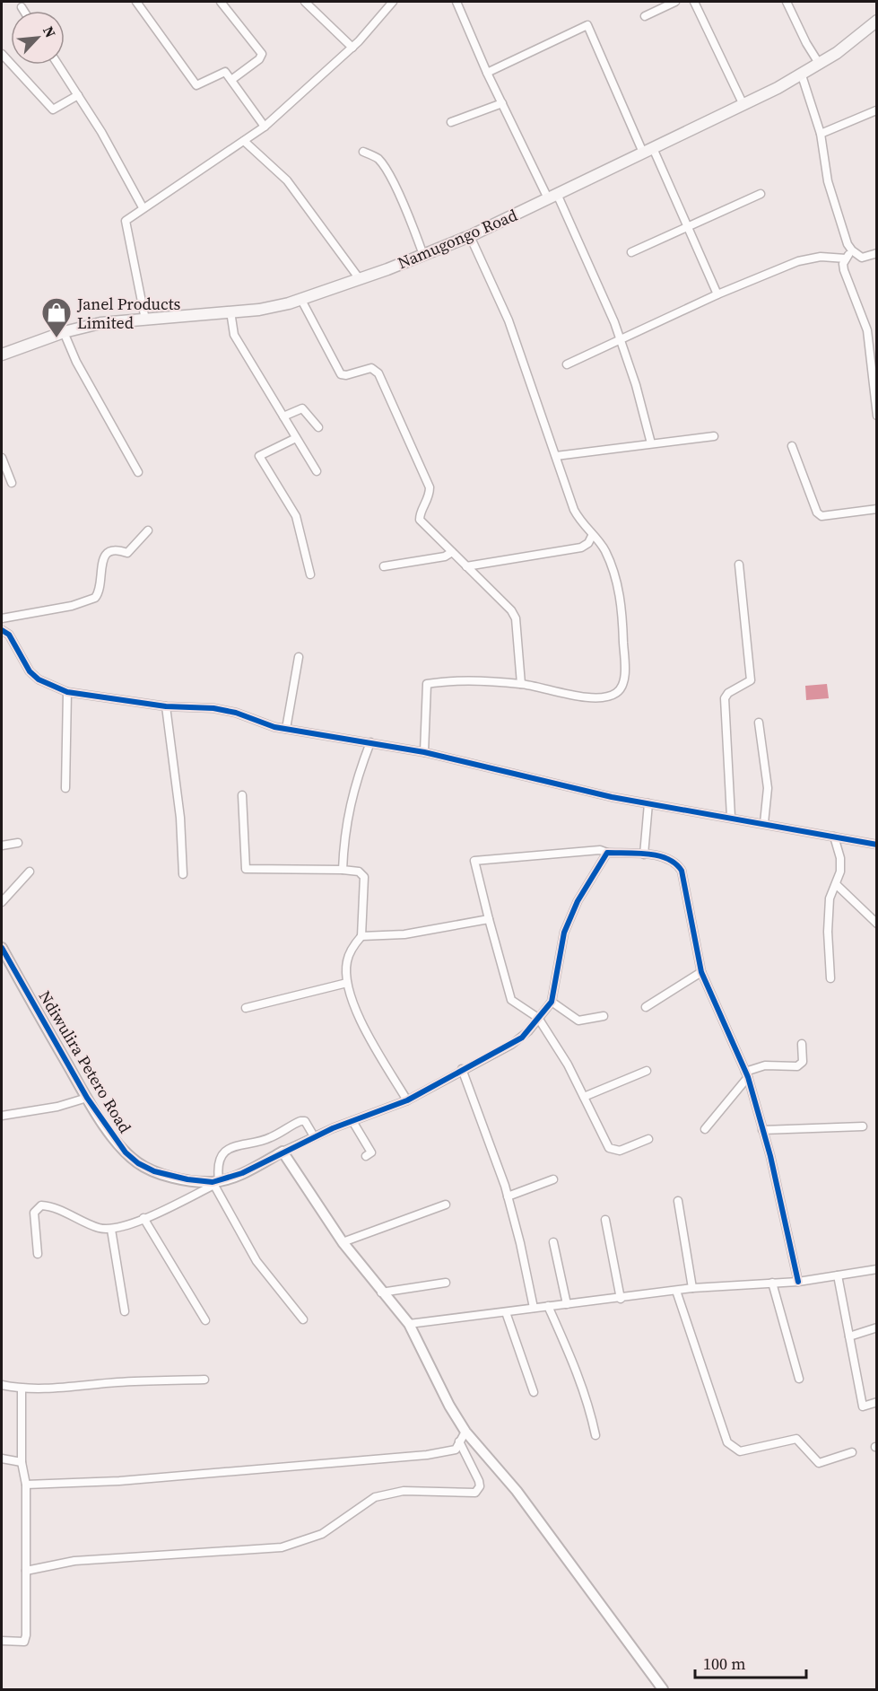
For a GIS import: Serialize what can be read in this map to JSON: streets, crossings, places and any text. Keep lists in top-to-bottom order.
{
  "streets": {
    "main road": ["Namugongo Road"],
    "street": ["Ndiwulira Petero Road"]
  },
  "places": {
    "shop": ["Janel Products Limited"]
  },
  "scale_bar": "100 m",
  "north": "top right"
}
